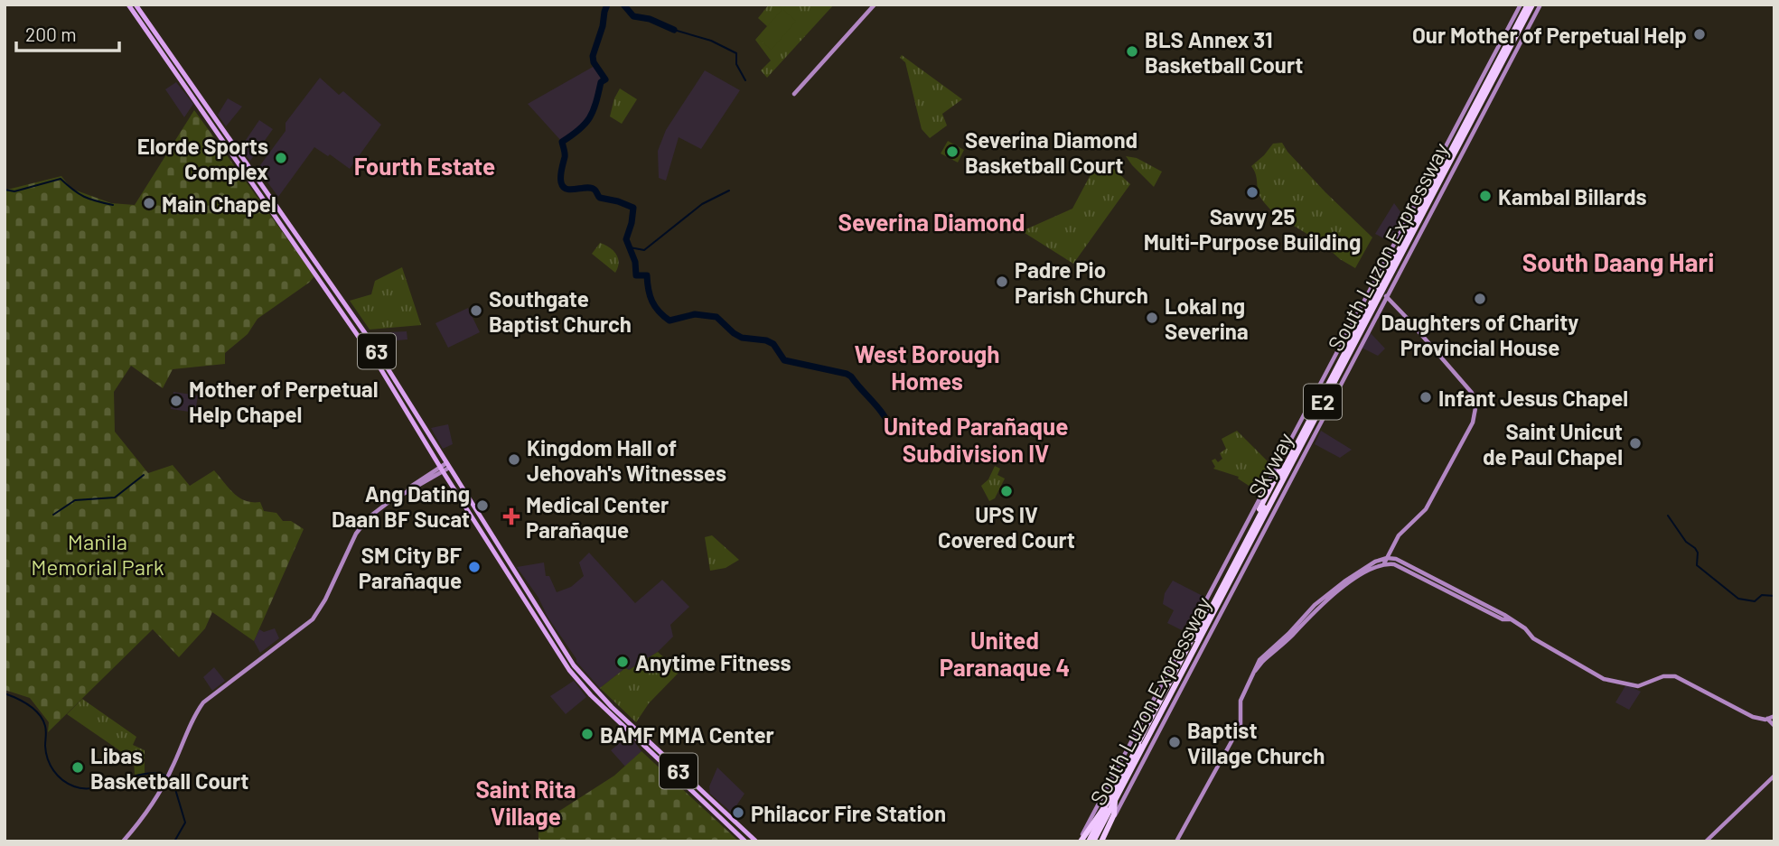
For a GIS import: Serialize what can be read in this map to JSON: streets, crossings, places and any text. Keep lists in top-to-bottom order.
{
  "streets": {
    "highway": ["South Luzon Expressway", "E2", "Skyway"],
    "main road": ["63"]
  },
  "crossings": [
    ["South Luzon Expressway", "Skyway"]
  ],
  "districts": [
    "Fourth Estate",
    "Severina Diamond",
    "South Daang Hari",
    "West Borough Homes",
    "United Parañaque Subdivision IV",
    "United Paranaque 4",
    "Saint Rita Village"
  ],
  "parks": ["Manila Memorial Park"],
  "places": {
    "other": [
      "Our Mother of Perpetual Help",
      "BLS Annex 31 Basketball Court",
      "Severina Diamond Basketball Court",
      "Elorde Sports Complex",
      "Savvy 25 Multi-Purpose Building",
      "Kambal Billards",
      "Main Chapel",
      "Padre Pio Parish Church",
      "Daughters of Charity Provincial House",
      "Southgate Baptist Church",
      "Lokal ng Severina",
      "Infant Jesus Chapel",
      "Mother of Perpetual Help Chapel",
      "Saint Unicut de Paul Chapel",
      "Kingdom Hall of Jehovah's Witnesses",
      "UPS IV Covered Court",
      "Ang Dating Daan BF Sucat",
      "SM City BF Parañaque",
      "Anytime Fitness",
      "BAMF MMA Center",
      "Baptist Village Church",
      "Libas Basketball Court",
      "Philacor Fire Station"
    ],
    "health": ["Medical Center Parañaque"]
  },
  "scale_bar": "200 m"
}
